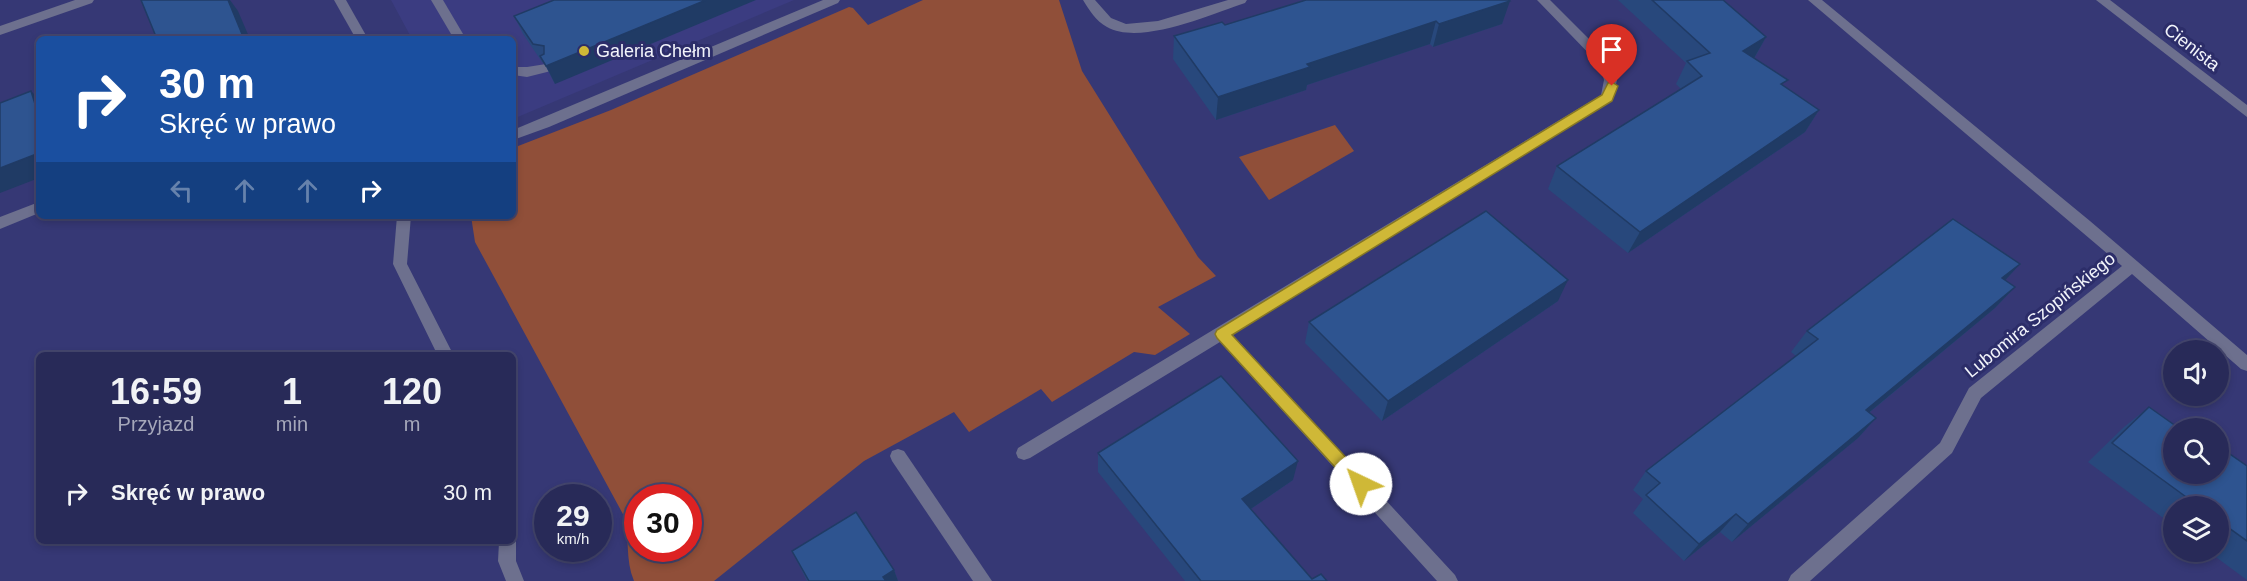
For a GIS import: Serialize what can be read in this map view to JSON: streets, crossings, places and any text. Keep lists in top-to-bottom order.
{
  "streets": {
    "street": ["Cienista", "Lubomira Szopińskiego"]
  },
  "places": ["Galeria Chełm"],
  "page": {
    "turn": ["30 m", "Skręć w prawo"],
    "eta": [
      "16:59",
      "Przyjazd",
      "1",
      "min",
      "120",
      "m"
    ],
    "list": [
      {
        "name": "Skręć w prawo",
        "value": "30 m"
      }
    ],
    "speed": "29 km/h",
    "limit": "30"
  }
}
